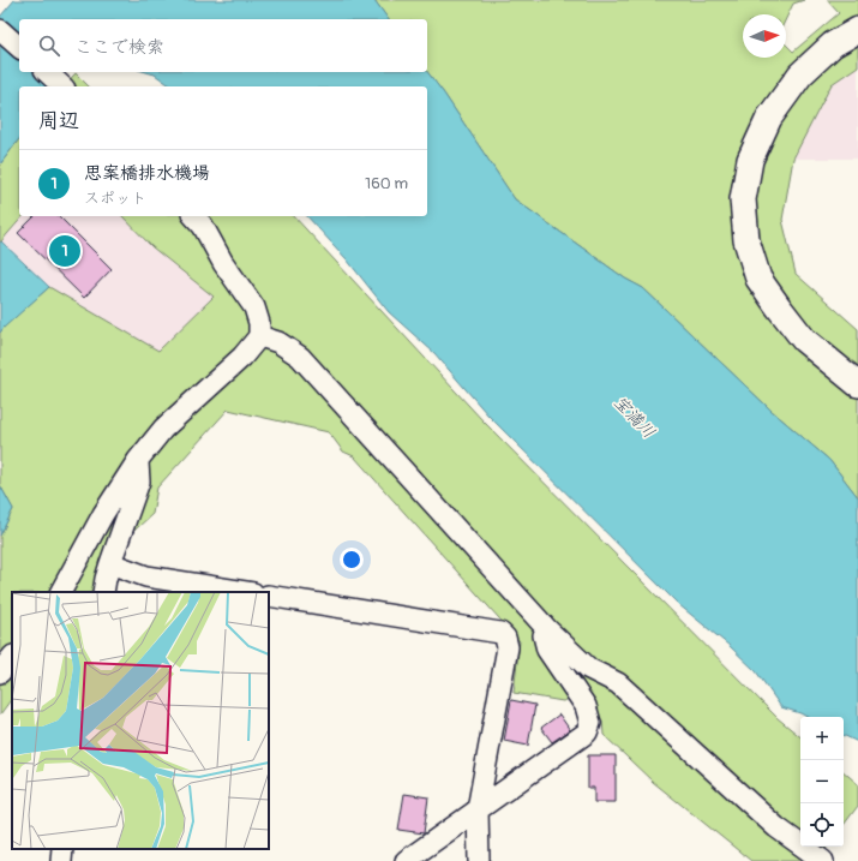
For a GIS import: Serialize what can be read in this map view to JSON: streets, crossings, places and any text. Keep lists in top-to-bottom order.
{
  "water": ["宝満川"],
  "north": "right",
  "page": {
    "search": "ここで検索",
    "heading": "周辺",
    "list": [
      {
        "mark": "1",
        "name": "思案橋排水機場",
        "note": "スポット",
        "value": "160 m"
      }
    ],
    "pins": "1",
    "map_buttons": ["+", "−"]
  }
}
